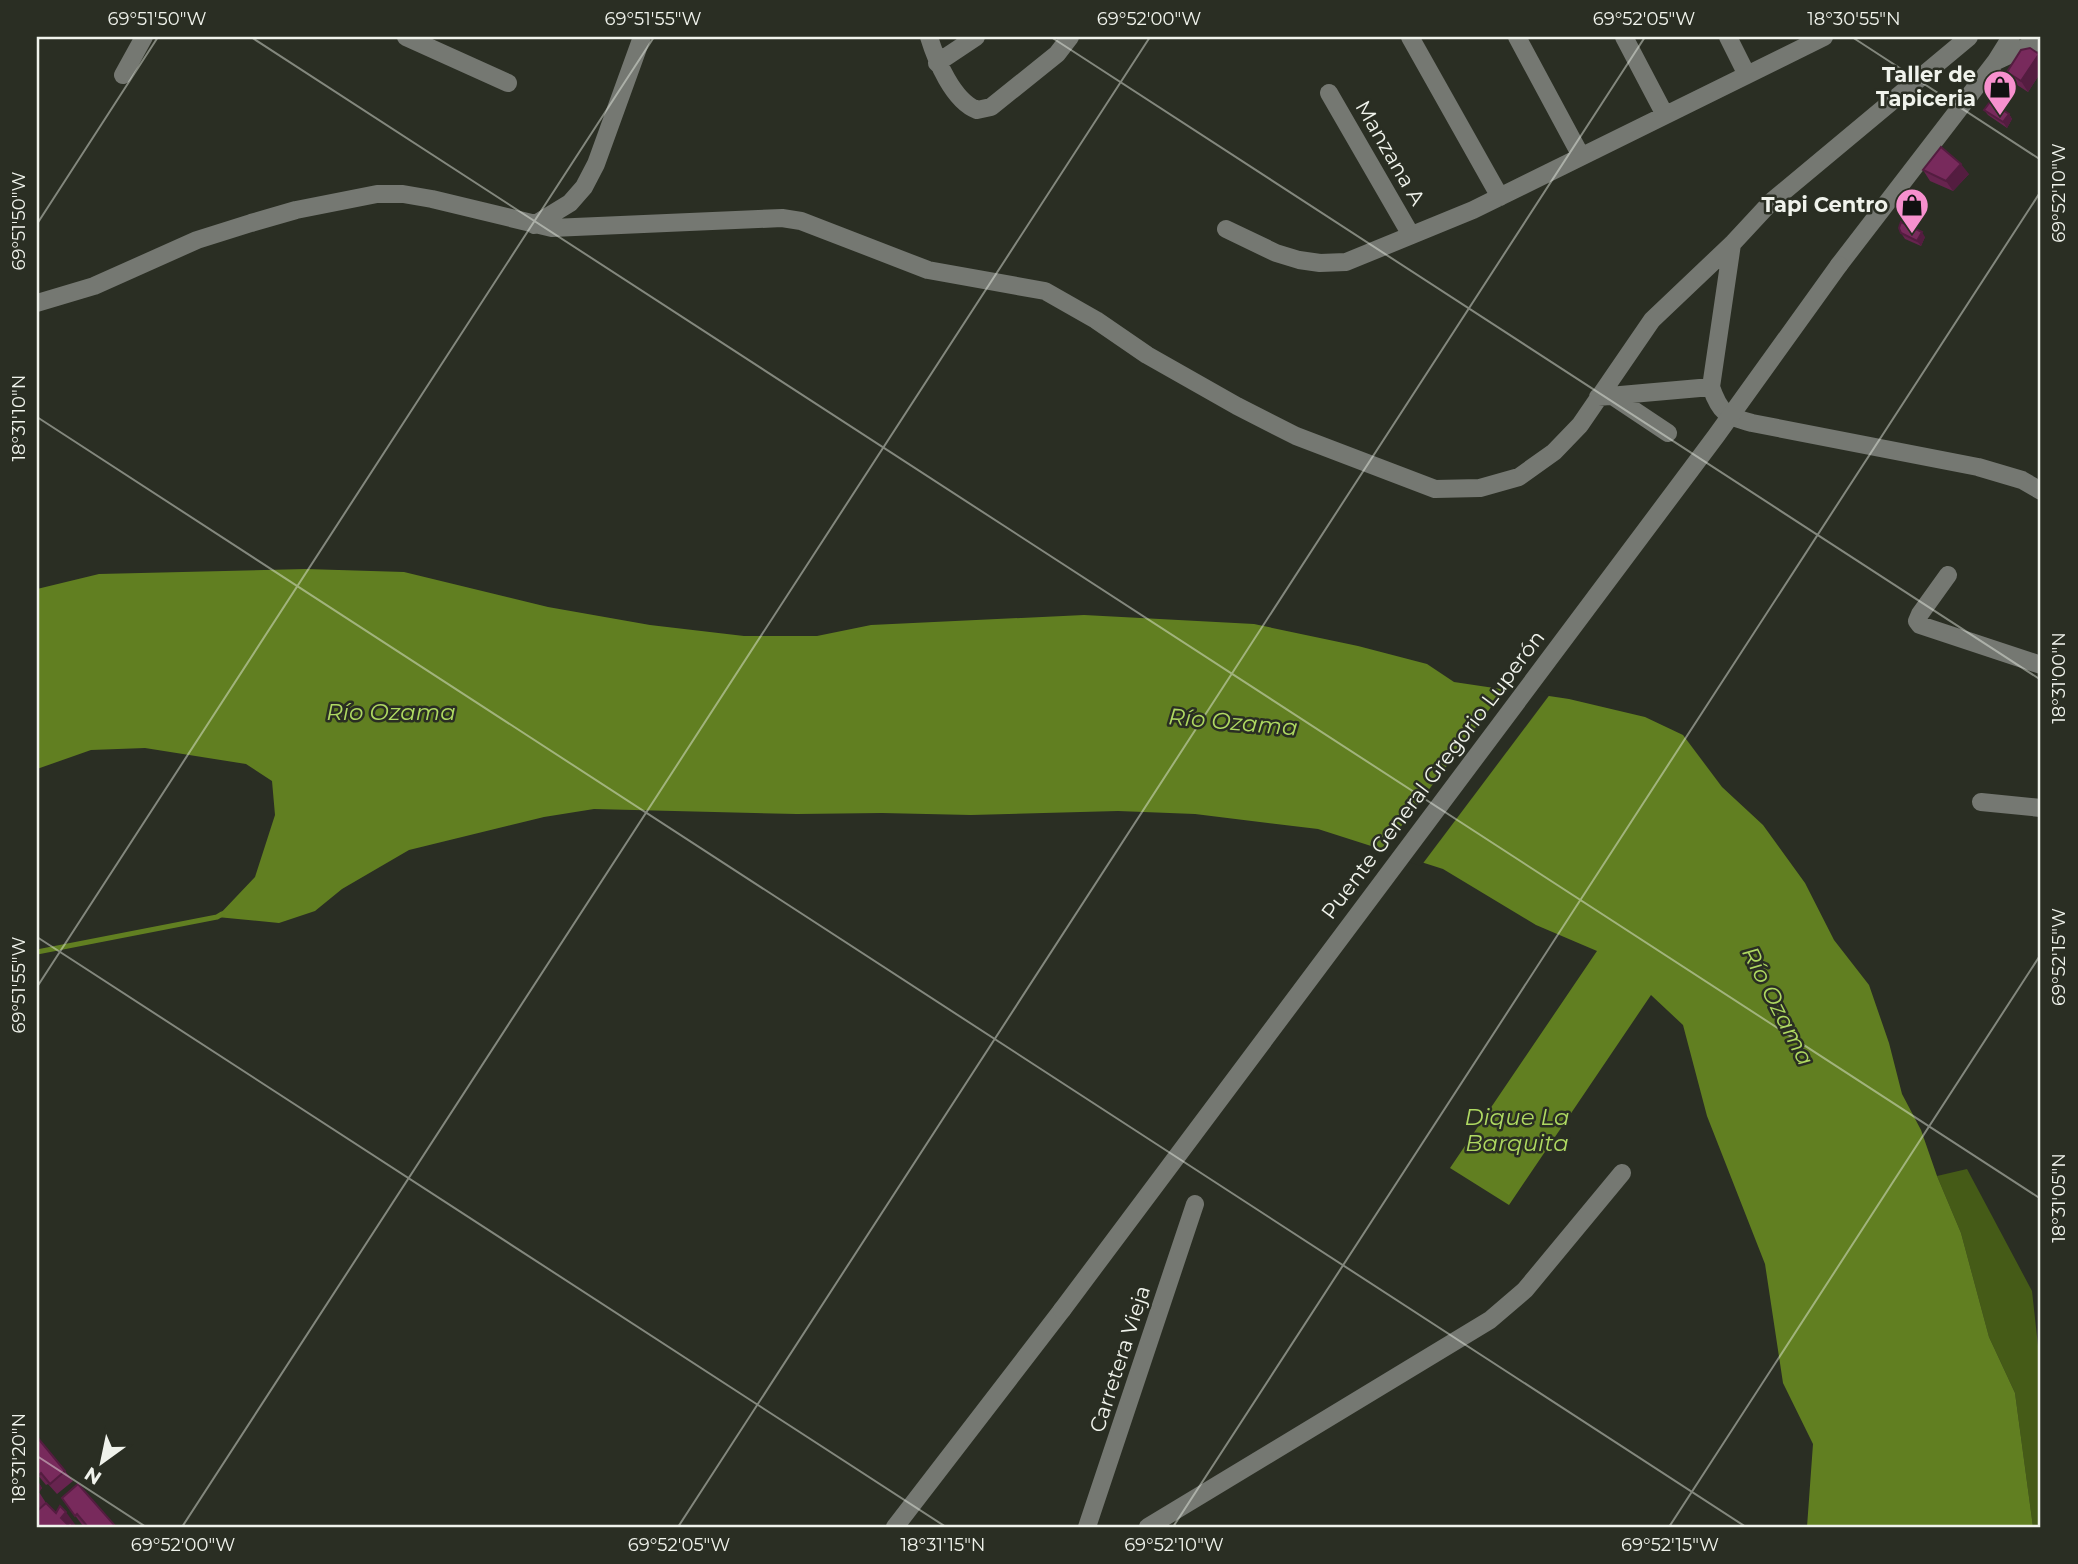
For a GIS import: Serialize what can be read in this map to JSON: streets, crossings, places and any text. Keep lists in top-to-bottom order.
{
  "streets": {
    "street": ["Manzana A", "Puente General Gregorio Luperón", "Carretera Vieja"]
  },
  "water": ["Río Ozama", "Dique La Barquita"],
  "places": {
    "shop": ["Taller de Tapiceria", "Tapi Centro"]
  },
  "north": "bottom left",
  "coordinates": [
    "69°51'50\"W",
    "69°51'55\"W",
    "69°52'00\"W",
    "69°52'05\"W",
    "18°30'55\"N",
    "69°52'10\"W",
    "18°31'10\"N",
    "18°31'00\"N",
    "69°52'15\"W",
    "18°31'05\"N",
    "18°31'20\"N",
    "18°31'15\"N"
  ]
}
